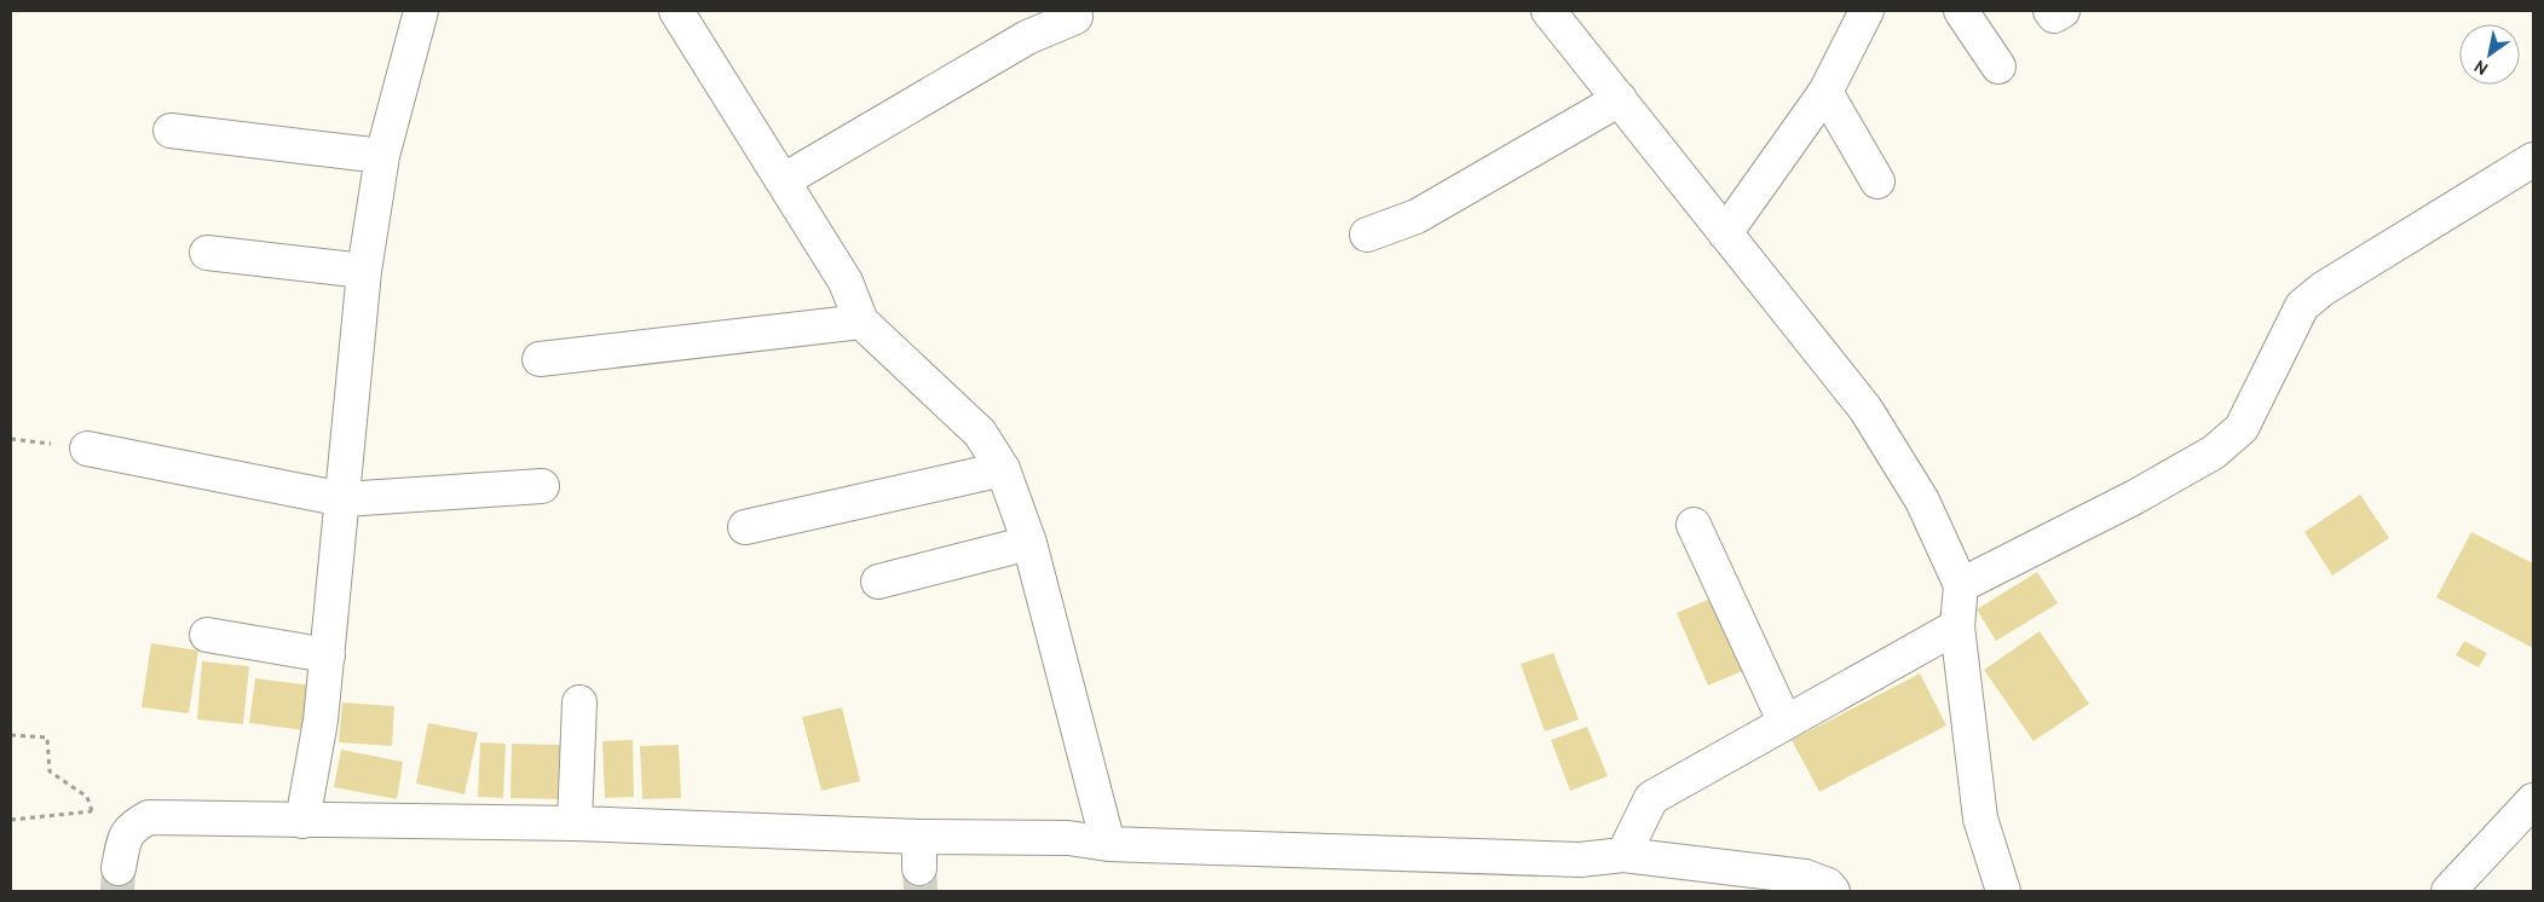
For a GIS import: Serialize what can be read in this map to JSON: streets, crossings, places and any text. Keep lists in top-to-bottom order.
{
  "north": "bottom left"
}
